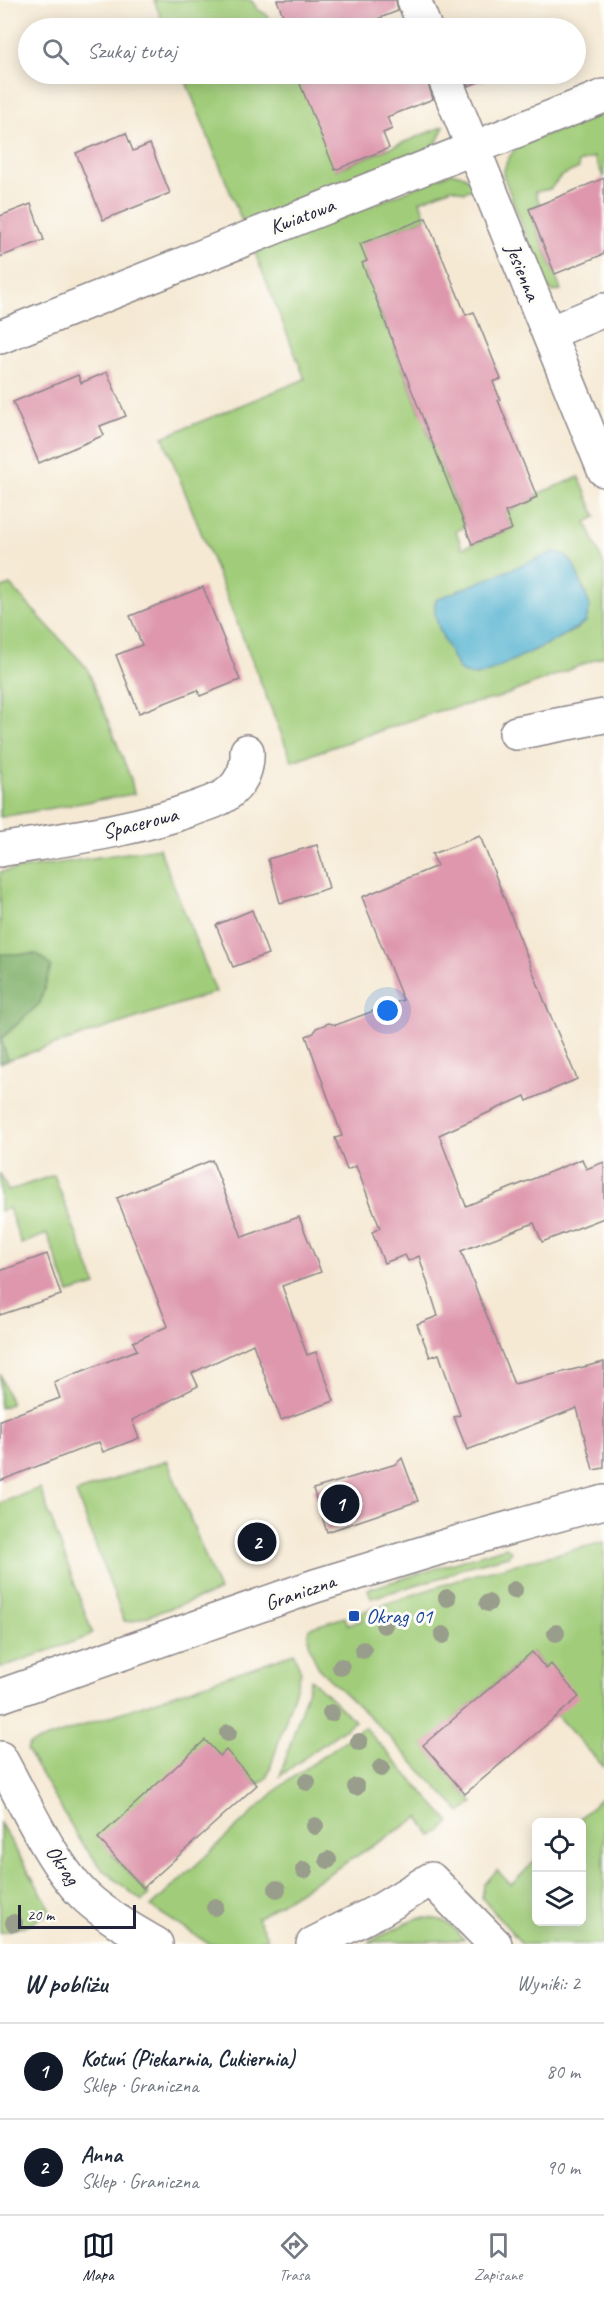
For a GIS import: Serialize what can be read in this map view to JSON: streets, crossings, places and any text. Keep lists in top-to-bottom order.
{
  "streets": {
    "street": [
      "Kwiatowa",
      "Jesienna",
      "Spacerowa",
      "Graniczna",
      "Okrąg"
    ]
  },
  "crossings": [
    ["Kwiatowa", "Jesienna"]
  ],
  "places": {
    "transit": ["Okrąg 01"]
  },
  "scale_bar": "20 m",
  "page": {
    "search": "Szukaj tutaj",
    "pins": ["1", "2"],
    "scale": "20 m",
    "heading": ["W pobliżu", "Wyniki: 2"],
    "list": [
      {
        "mark": "1",
        "name": "Kotuń (Piekarnia, Cukiernia)",
        "note": "Sklep · Graniczna",
        "value": "80 m"
      },
      {
        "mark": "2",
        "name": "Anna",
        "note": "Sklep · Graniczna",
        "value": "90 m"
      }
    ],
    "nav": ["Mapa", "Trasa", "Zapisane"]
  }
}
